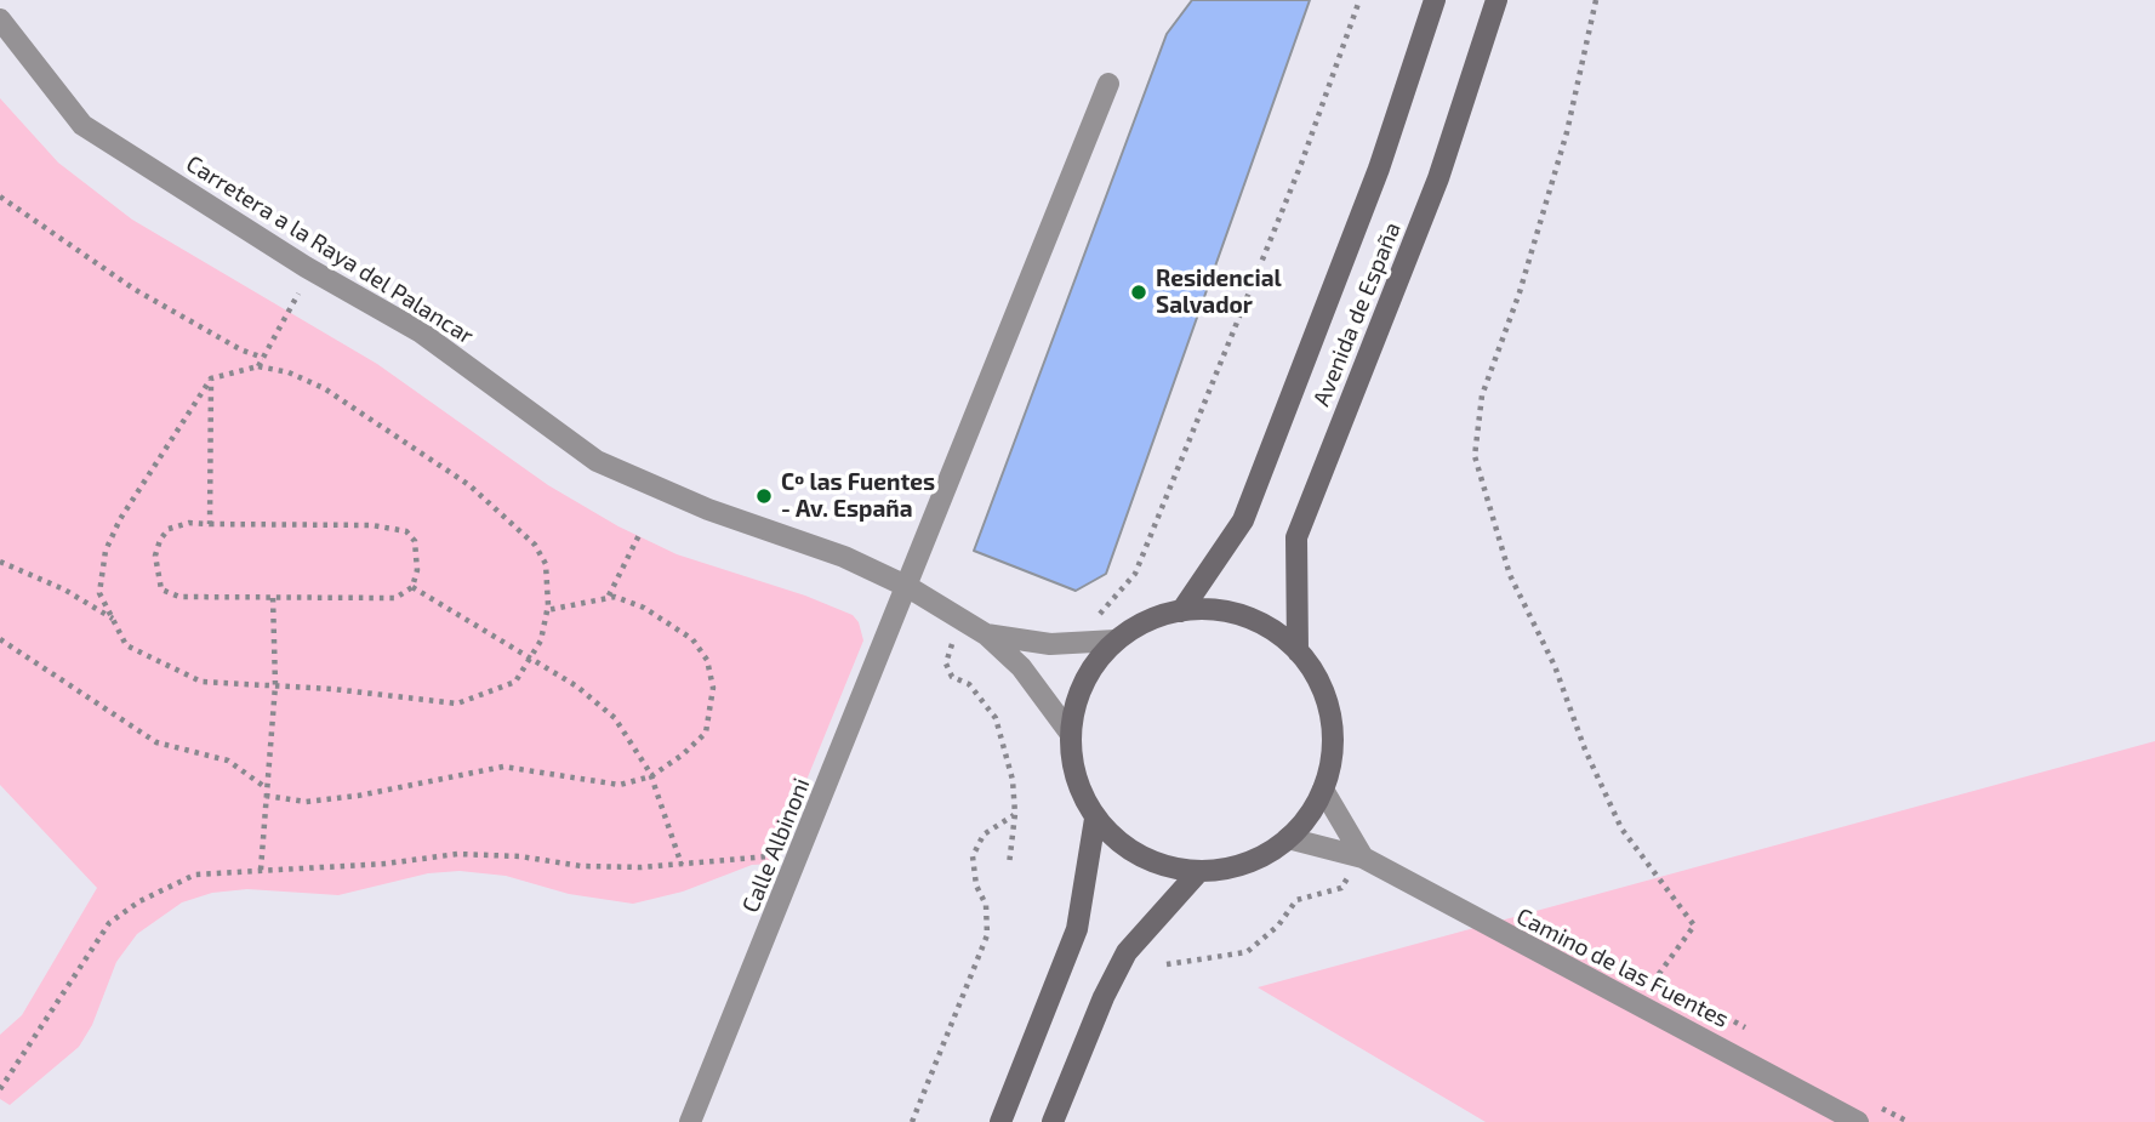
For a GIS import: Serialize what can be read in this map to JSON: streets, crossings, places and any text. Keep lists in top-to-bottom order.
{
  "streets": {
    "main road": ["Avenida de España"],
    "street": ["Carretera a la Raya del Palancar", "Calle Albinoni", "Camino de las Fuentes"]
  },
  "crossings": [
    ["Carretera a la Raya del Palancar", "Avenida de España"],
    ["Carretera a la Raya del Palancar", "Calle Albinoni"],
    ["Carretera a la Raya del Palancar", "Camino de las Fuentes"],
    ["Avenida de España", "Camino de las Fuentes"]
  ],
  "places": ["Residencial Salvador", "Cº las Fuentes - Av. España"]
}
